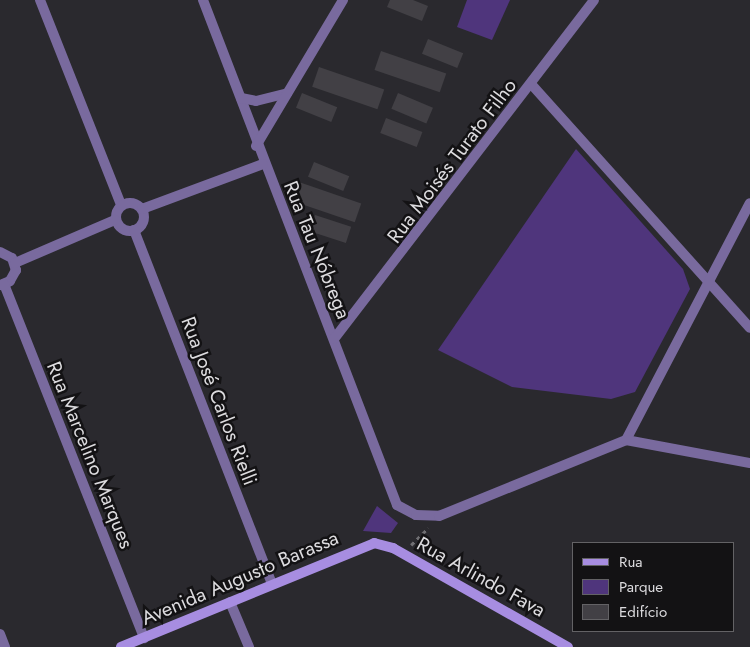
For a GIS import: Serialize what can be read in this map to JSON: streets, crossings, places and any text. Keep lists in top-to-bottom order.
{
  "streets": {
    "street": [
      "Rua Moisés Turato Filho",
      "Rua Tau Nóbrega",
      "Rua José Carlos Rielli",
      "Rua Marcelino Marques",
      "Rua Arlindo Fava",
      "Avenida Augusto Barassa"
    ]
  },
  "crossings": [
    ["Rua Moisés Turato Filho", "Rua Tau Nóbrega"],
    ["Rua José Carlos Rielli", "Avenida Augusto Barassa"],
    ["Rua Marcelino Marques", "Avenida Augusto Barassa"],
    ["Rua Arlindo Fava", "Avenida Augusto Barassa"]
  ],
  "legend": ["Rua", "Parque", "Edifício"]
}
